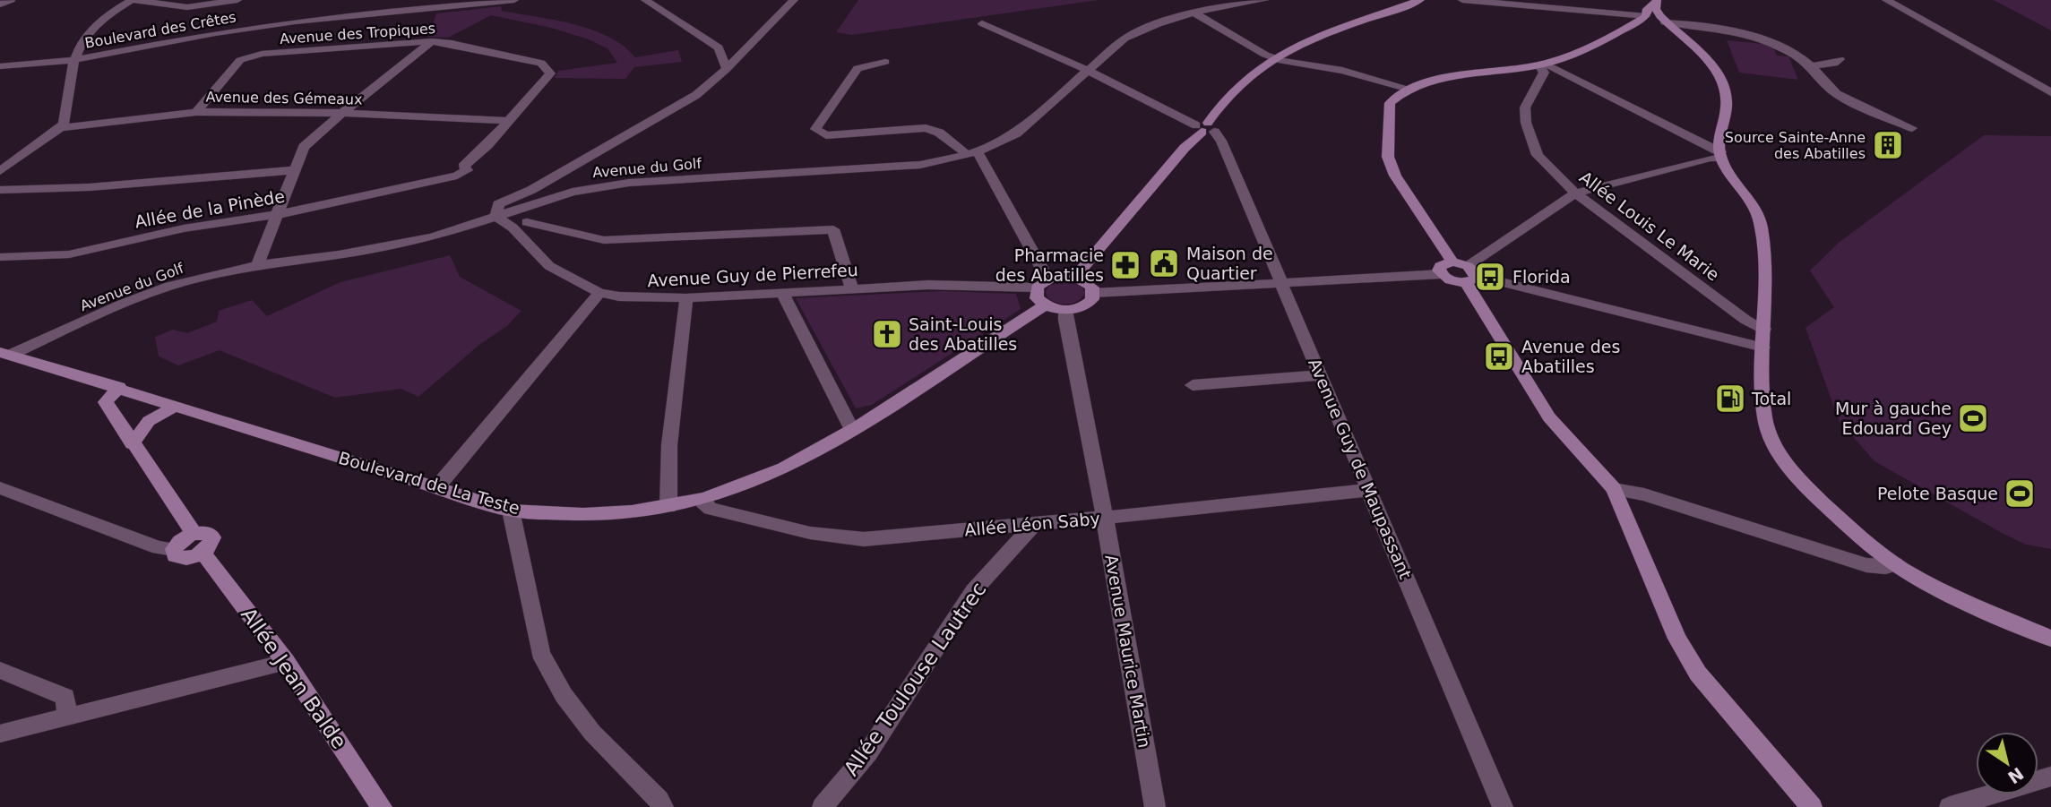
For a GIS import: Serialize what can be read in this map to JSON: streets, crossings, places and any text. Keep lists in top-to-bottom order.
{
  "streets": {
    "main road": ["Boulevard de La Teste", "Allée Jean Balde"],
    "street": [
      "Boulevard des Crêtes",
      "Avenue des Tropiques",
      "Avenue des Gémeaux",
      "Avenue du Golf",
      "Allée de la Pinède",
      "Allée Louis Le Marie",
      "Avenue Guy de Pierrefeu",
      "Avenue Guy de Maupassant",
      "Allée Léon Saby",
      "Avenue Maurice Martin",
      "Allée Toulouse Lautrec"
    ]
  },
  "crossings": [
    ["Avenue des Tropiques", "Avenue des Gémeaux"],
    ["Avenue des Tropiques", "Allée de la Pinède"],
    ["Avenue des Gémeaux", "Allée de la Pinède"],
    ["Avenue du Golf", "Avenue Guy de Pierrefeu"],
    ["Avenue du Golf", "Boulevard de La Teste"],
    ["Avenue Guy de Maupassant", "Allée Léon Saby"],
    ["Boulevard de La Teste", "Allée Léon Saby"],
    ["Allée Léon Saby", "Avenue Maurice Martin"],
    ["Allée Léon Saby", "Allée Toulouse Lautrec"]
  ],
  "places": {
    "building": ["Source Sainte-Anne des Abatilles"],
    "public building": ["Maison de Quartier"],
    "pharmacy": ["Pharmacie des Abatilles"],
    "bus stop": ["Florida", "Avenue des Abatilles"],
    "church": ["Saint-Louis des Abatilles"],
    "fuel station": ["Total"],
    "sports": ["Mur à gauche Edouard Gey", "Pelote Basque"]
  },
  "north": "bottom right"
}
